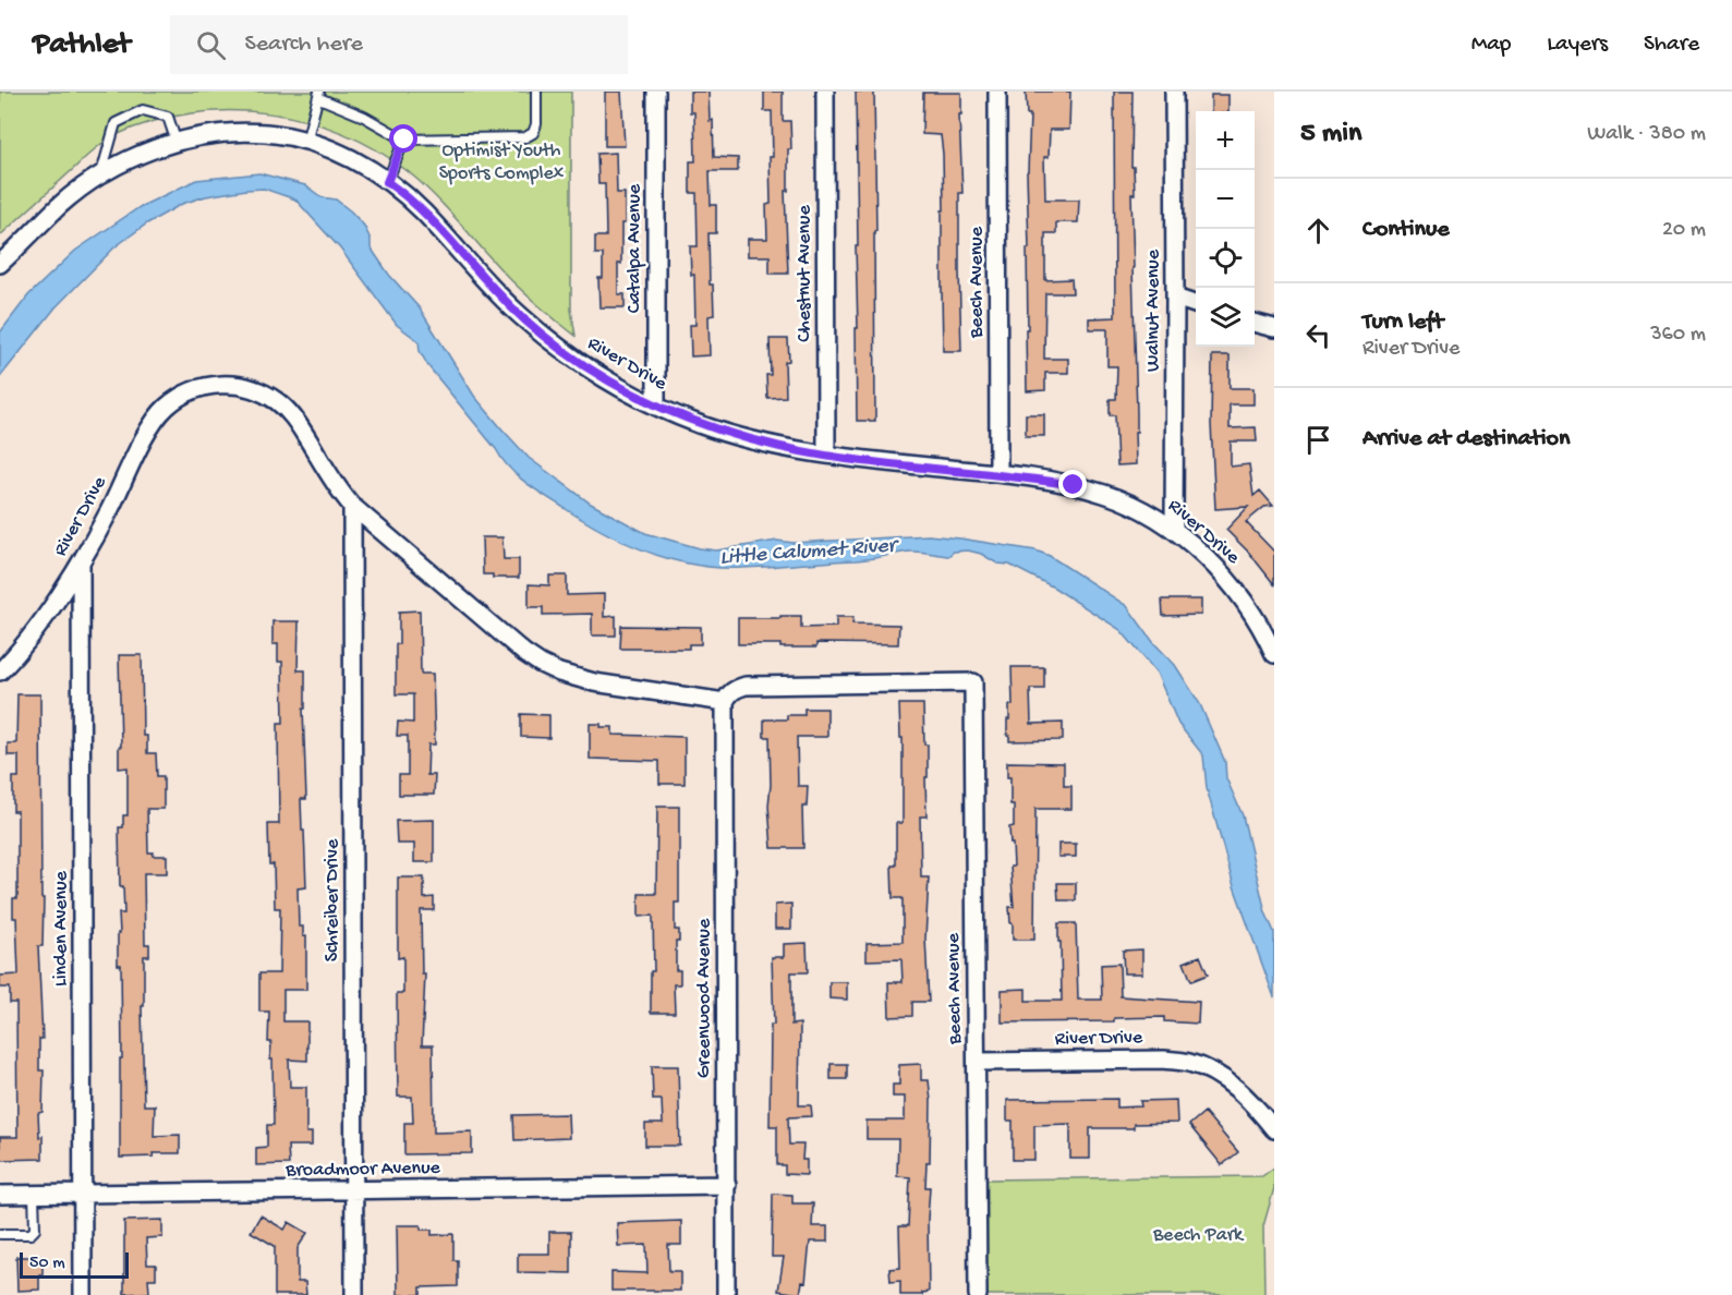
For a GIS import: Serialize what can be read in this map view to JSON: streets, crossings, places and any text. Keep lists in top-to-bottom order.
{
  "streets": {
    "street": [
      "Catalpa Avenue",
      "Chestnut Avenue",
      "Beech Avenue",
      "Walnut Avenue",
      "River Drive",
      "Schreiber Drive",
      "Linden Avenue",
      "Greenwood Avenue",
      "Broadmoor Avenue"
    ]
  },
  "crossings": [
    ["Catalpa Avenue", "River Drive"],
    ["Chestnut Avenue", "River Drive"],
    ["Beech Avenue", "River Drive"],
    ["Beech Avenue", "Greenwood Avenue"],
    ["Walnut Avenue", "River Drive"],
    ["River Drive", "Schreiber Drive"],
    ["River Drive", "Linden Avenue"],
    ["River Drive", "Greenwood Avenue"],
    ["Schreiber Drive", "Broadmoor Avenue"],
    ["Linden Avenue", "Broadmoor Avenue"],
    ["Greenwood Avenue", "Broadmoor Avenue"]
  ],
  "water": ["Little Calumet River"],
  "parks": ["Optimist Youth Sports Complex", "Beech Park"],
  "scale_bar": "50 m",
  "page": {
    "header": "Pathlet",
    "search": "Search here",
    "nav": ["Map", "Layers", "Share"],
    "heading": ["5 min", "Walk · 380 m"],
    "map_buttons": ["+", "−"],
    "list": [
      ["Continue", "20 m"],
      ["Turn left", "River Drive", "360 m"],
      "Arrive at destination"
    ],
    "scale": "50 m"
  }
}
